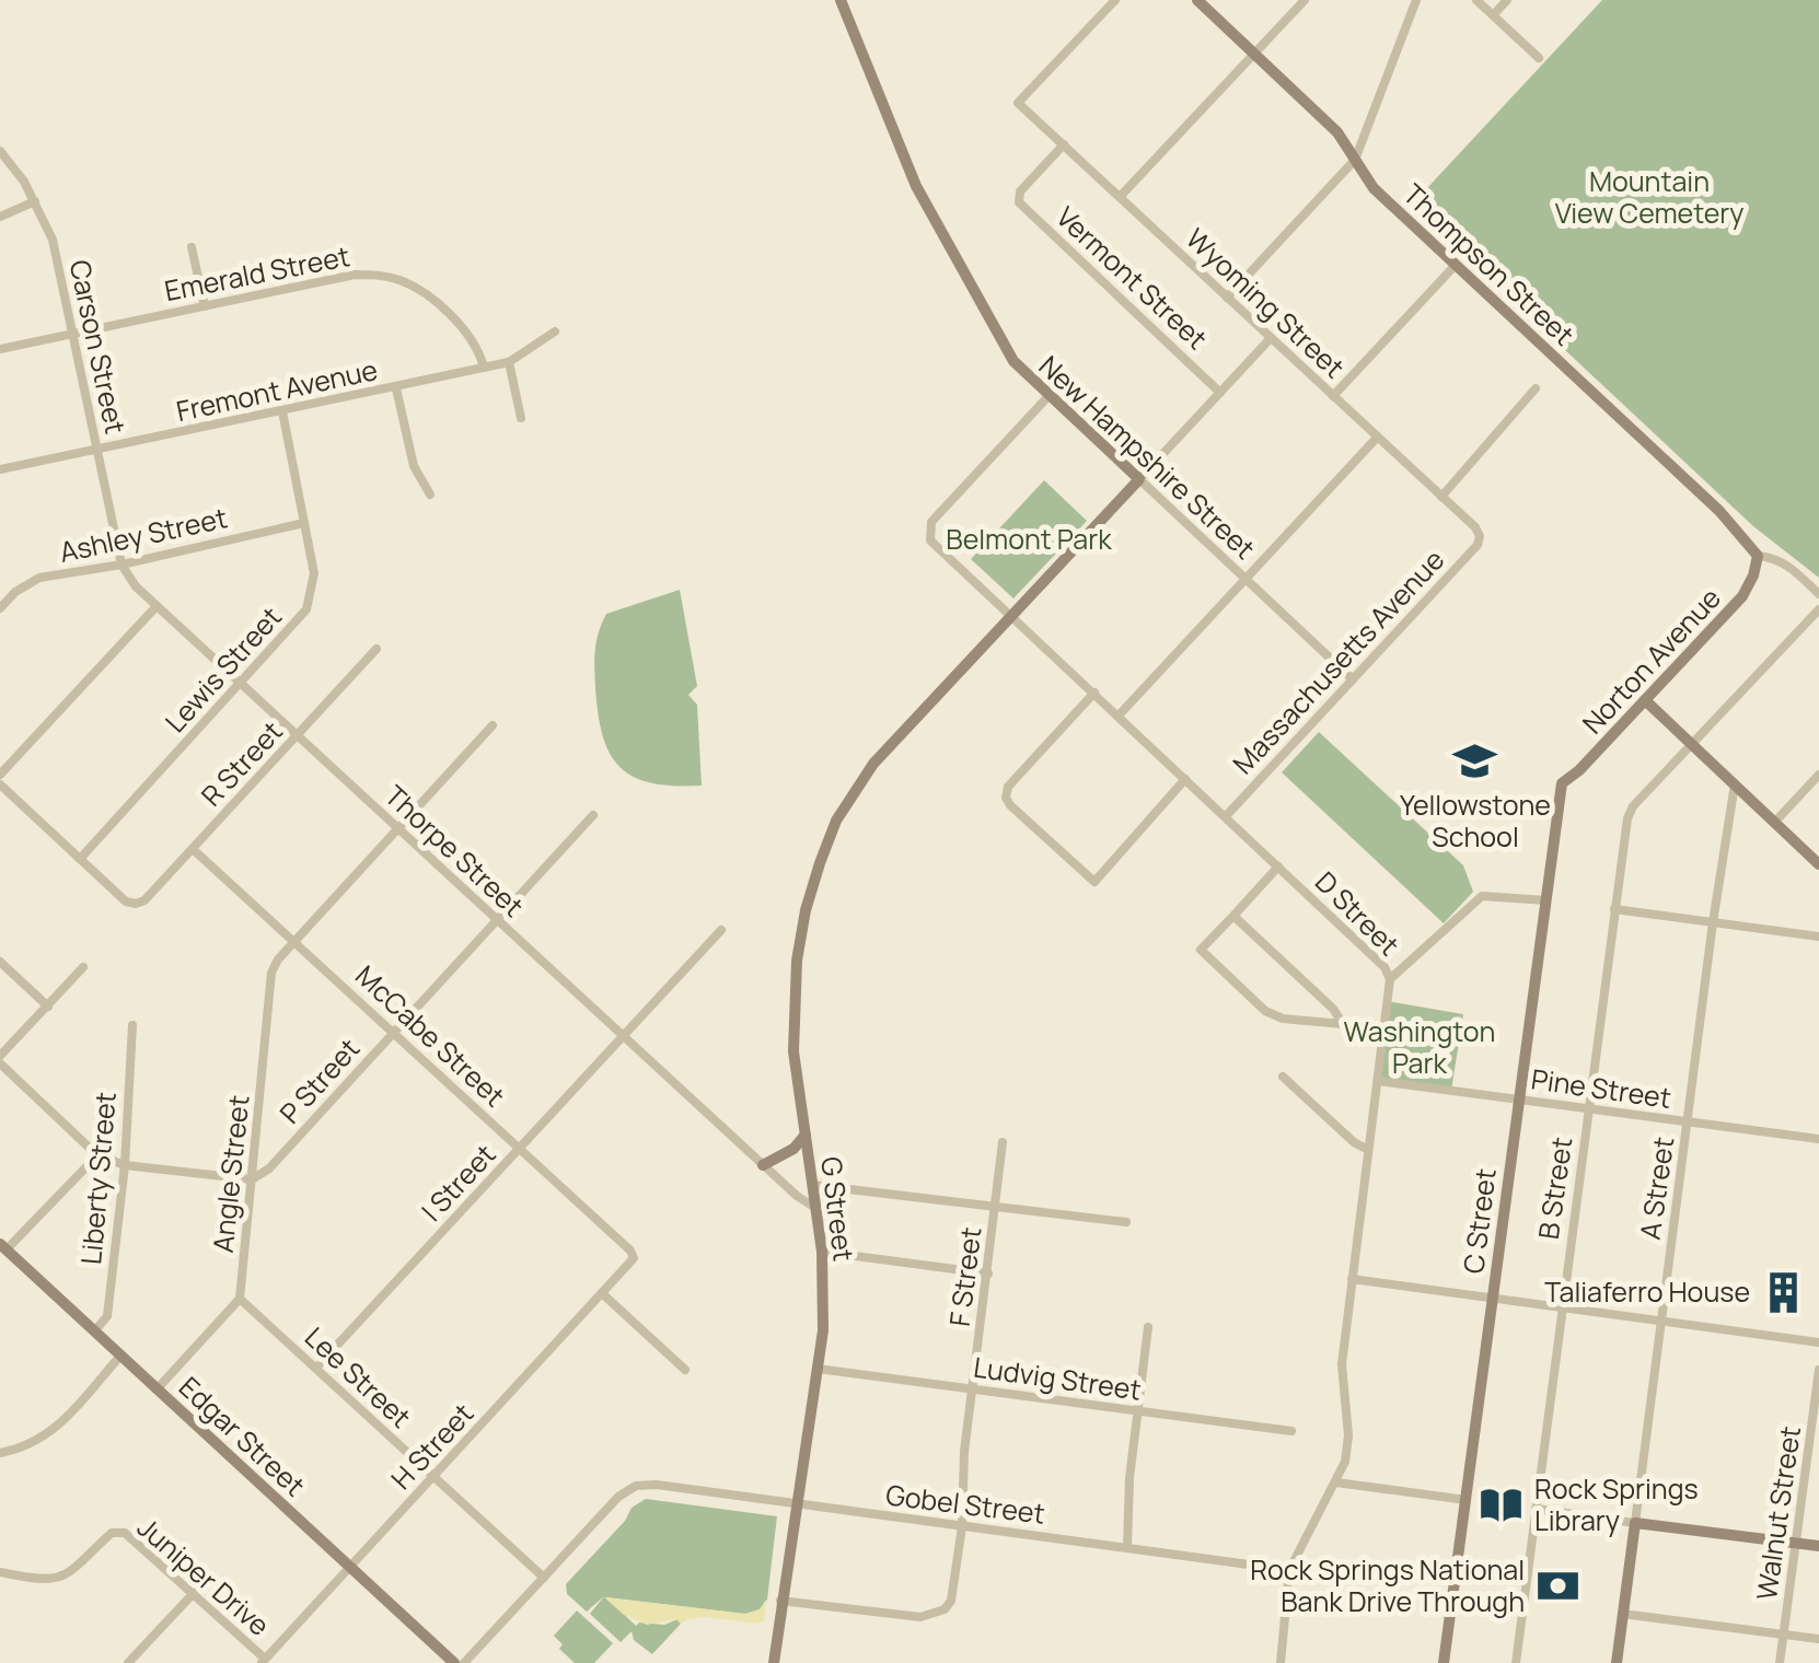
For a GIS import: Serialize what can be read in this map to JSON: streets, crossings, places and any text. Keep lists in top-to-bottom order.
{
  "streets": {
    "street": [
      "Thompson Street",
      "Emerald Street",
      "Vermont Street",
      "Wyoming Street",
      "Carson Street",
      "Fremont Avenue",
      "New Hampshire Street",
      "Ashley Street",
      "Norton Avenue",
      "Massachusetts Avenue",
      "Lewis Street",
      "R Street",
      "Thorpe Street",
      "D Street",
      "McCabe Street",
      "P Street",
      "Pine Street",
      "Angle Street",
      "Liberty Street",
      "I Street",
      "B Street",
      "A Street",
      "G Street",
      "C Street",
      "F Street",
      "Lee Street",
      "Ludvig Street",
      "Edgar Street",
      "H Street",
      "Gobel Street",
      "Walnut Street",
      "Juniper Drive"
    ]
  },
  "crossings": [
    ["Thompson Street", "Norton Avenue"],
    ["Emerald Street", "Carson Street"],
    ["Emerald Street", "Fremont Avenue"],
    ["Vermont Street", "Wyoming Street"],
    ["Wyoming Street", "Massachusetts Avenue"],
    ["Carson Street", "Fremont Avenue"],
    ["Carson Street", "Ashley Street"],
    ["Carson Street", "Thorpe Street"],
    ["Fremont Avenue", "Lewis Street"],
    ["New Hampshire Street", "Massachusetts Avenue"],
    ["New Hampshire Street", "D Street"],
    ["New Hampshire Street", "G Street"],
    ["Ashley Street", "Lewis Street"],
    ["Ashley Street", "Thorpe Street"],
    ["Norton Avenue", "C Street"],
    ["Massachusetts Avenue", "D Street"],
    ["Lewis Street", "R Street"],
    ["Lewis Street", "Thorpe Street"],
    ["R Street", "Thorpe Street"],
    ["R Street", "McCabe Street"],
    ["Thorpe Street", "P Street"],
    ["Thorpe Street", "Angle Street"],
    ["Thorpe Street", "I Street"],
    ["Thorpe Street", "G Street"],
    ["D Street", "Pine Street"],
    ["D Street", "G Street"],
    ["D Street", "Gobel Street"],
    ["McCabe Street", "P Street"],
    ["McCabe Street", "Angle Street"],
    ["McCabe Street", "I Street"],
    ["McCabe Street", "H Street"],
    ["P Street", "Angle Street"],
    ["Pine Street", "B Street"],
    ["Pine Street", "A Street"],
    ["Pine Street", "C Street"],
    ["Angle Street", "Lee Street"],
    ["Liberty Street", "Edgar Street"],
    ["I Street", "Lee Street"],
    ["G Street", "F Street"],
    ["G Street", "Ludvig Street"],
    ["G Street", "Gobel Street"],
    ["F Street", "Ludvig Street"],
    ["F Street", "Gobel Street"],
    ["Lee Street", "H Street"],
    ["Lee Street", "Gobel Street"],
    ["Edgar Street", "H Street"],
    ["H Street", "Juniper Drive"]
  ],
  "parks": ["Mountain View Cemetery", "Belmont Park", "Washington Park"],
  "places": {
    "school or university": ["Yellowstone School"],
    "building": ["Taliaferro House"],
    "library": ["Rock Springs Library"],
    "bank": ["Rock Springs National Bank Drive Through"]
  }
}
